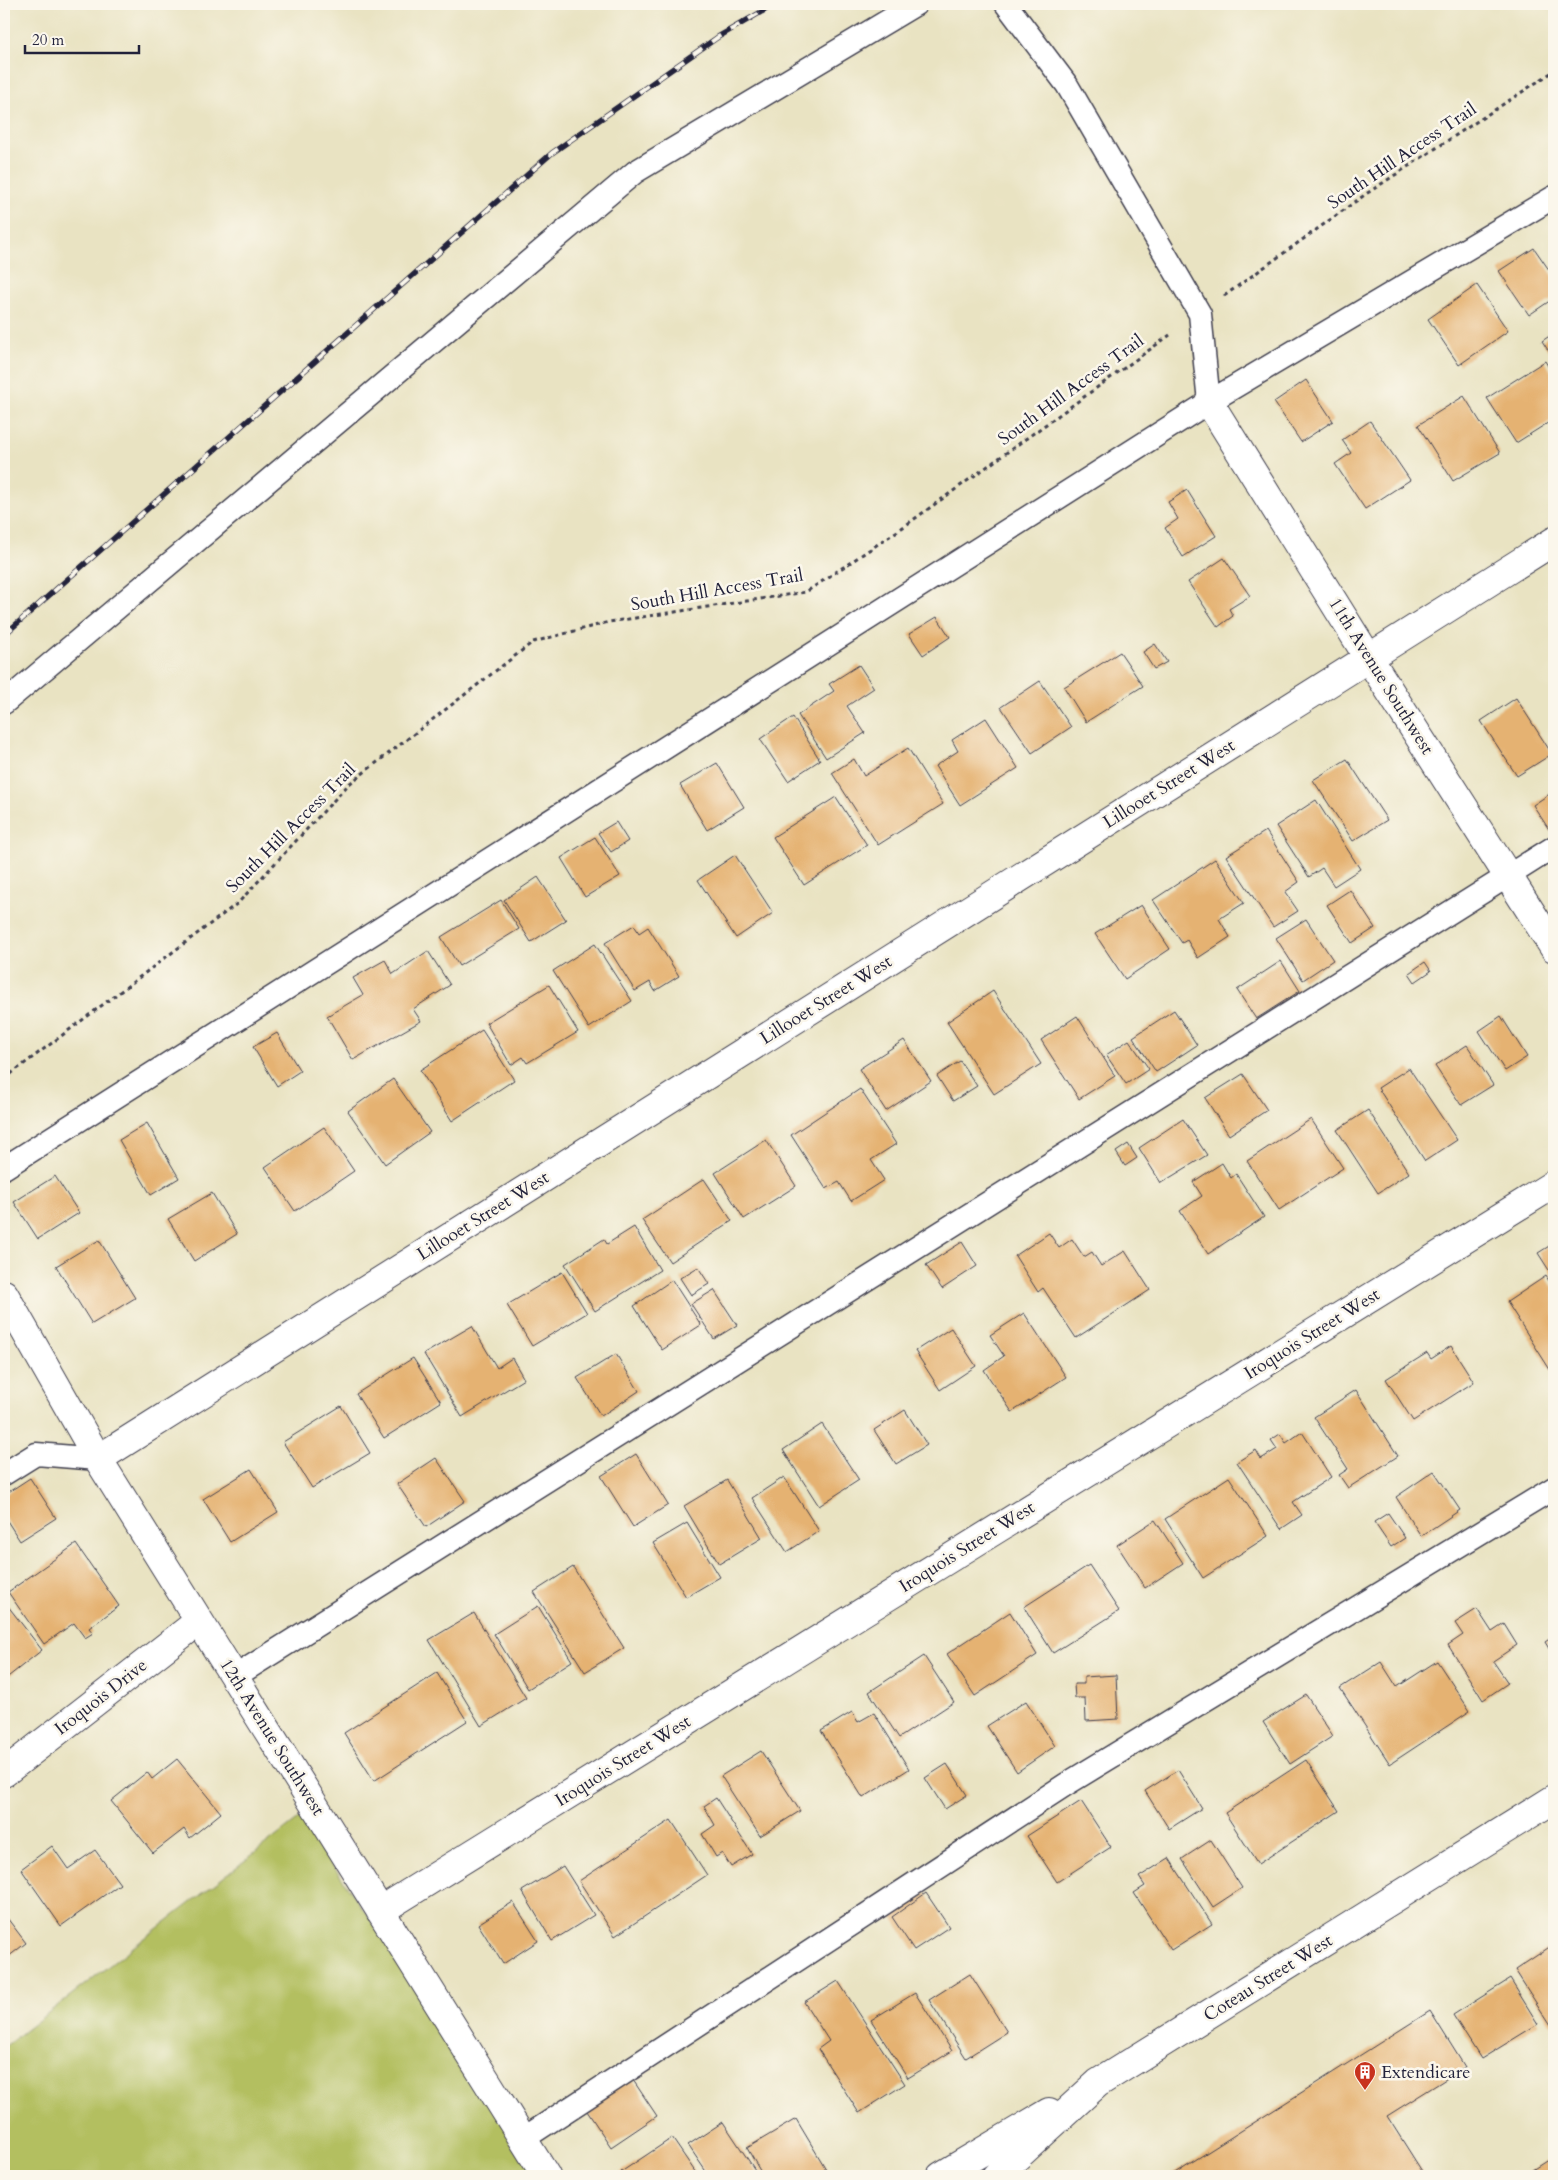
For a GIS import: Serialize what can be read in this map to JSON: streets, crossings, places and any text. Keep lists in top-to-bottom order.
{
  "streets": {
    "street": [
      "11th Avenue Southwest",
      "Lillooet Street West",
      "Iroquois Street West",
      "Iroquois Drive",
      "12th Avenue Southwest",
      "Coteau Street West"
    ],
    "path": ["South Hill Access Trail"]
  },
  "crossings": [
    ["11th Avenue Southwest", "Lillooet Street West"],
    ["Lillooet Street West", "12th Avenue Southwest"],
    ["Iroquois Street West", "12th Avenue Southwest"],
    ["Iroquois Drive", "12th Avenue Southwest"]
  ],
  "places": {
    "building": ["Extendicare"]
  },
  "scale_bar": "20 m"
}
